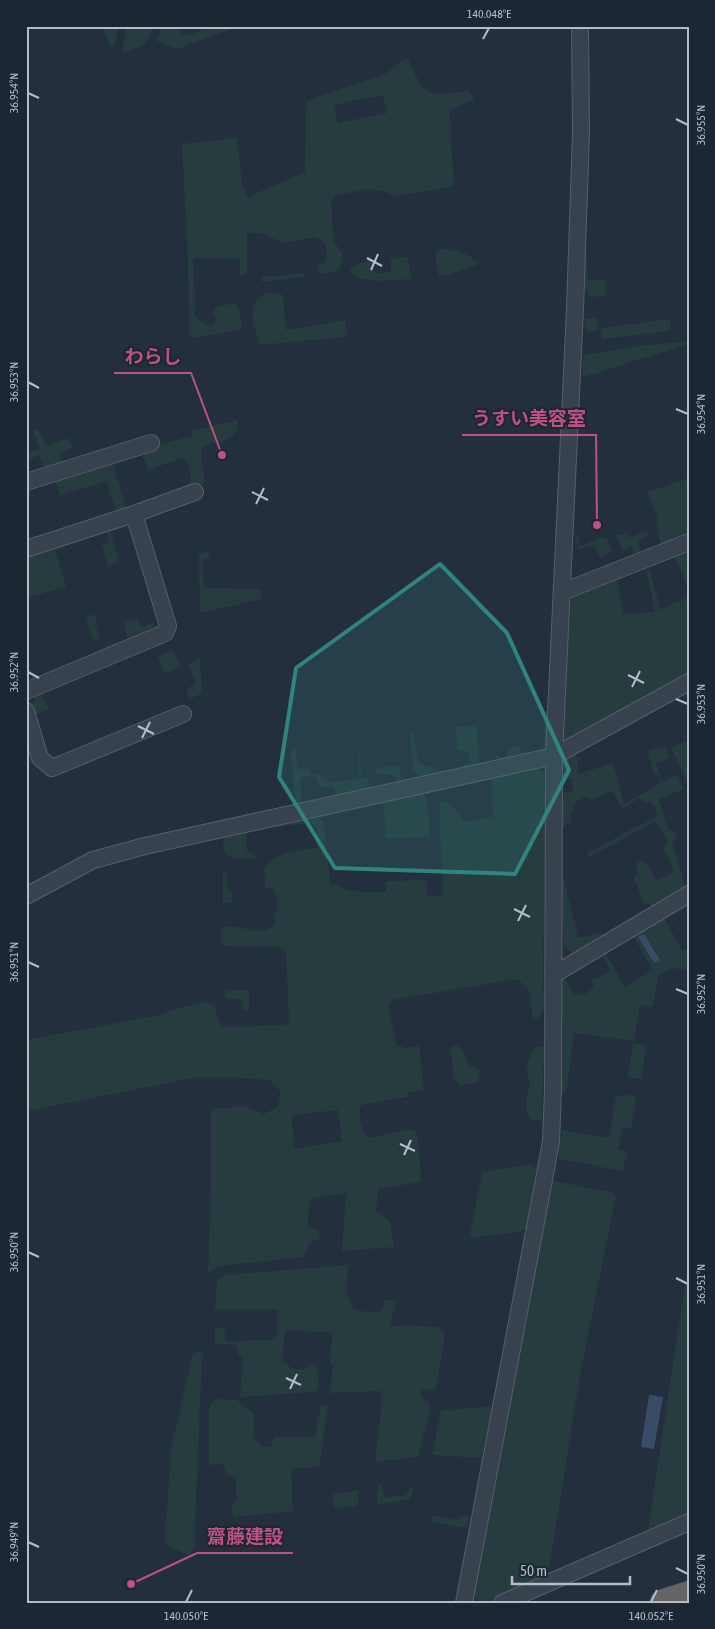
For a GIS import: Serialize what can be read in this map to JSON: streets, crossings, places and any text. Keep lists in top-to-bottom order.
{
  "places": ["わらし", "うすい美容室", "齋藤建設"],
  "scale_bar": "50 m",
  "coordinates": [
    "140.048°E",
    "36.954°N",
    "36.955°N",
    "36.953°N",
    "36.952°N",
    "36.951°N",
    "36.950°N",
    "36.949°N",
    "140.050°E",
    "140.052°E"
  ]
}
